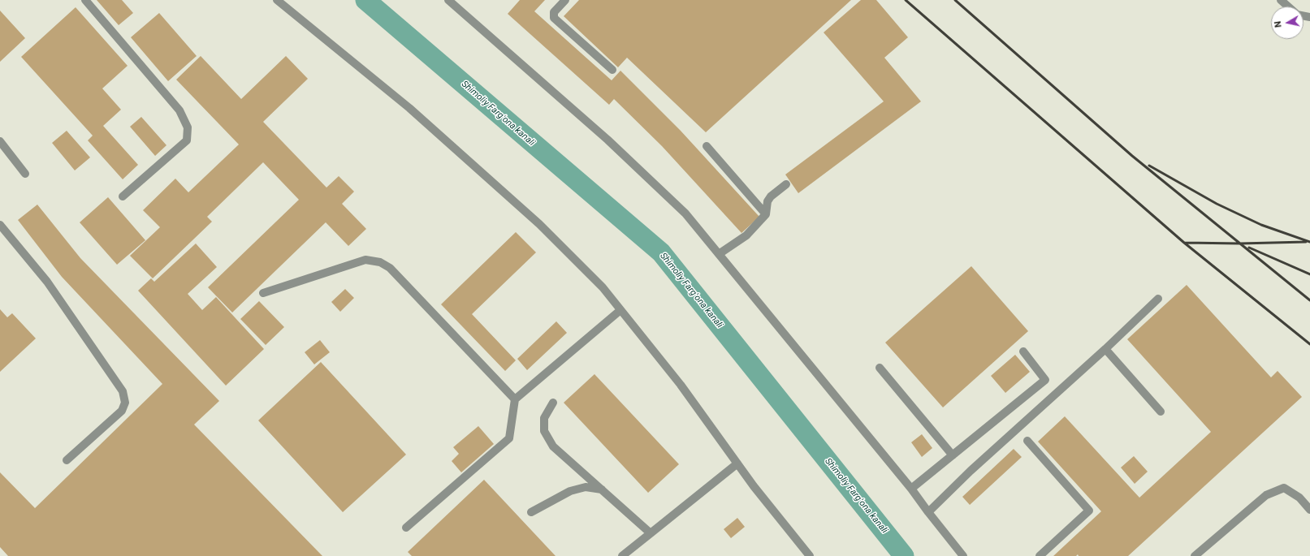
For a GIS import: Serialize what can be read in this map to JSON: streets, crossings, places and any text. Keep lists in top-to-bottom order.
{
  "water": ["Shimoliy Fargʻona kanali"],
  "north": "left"
}
